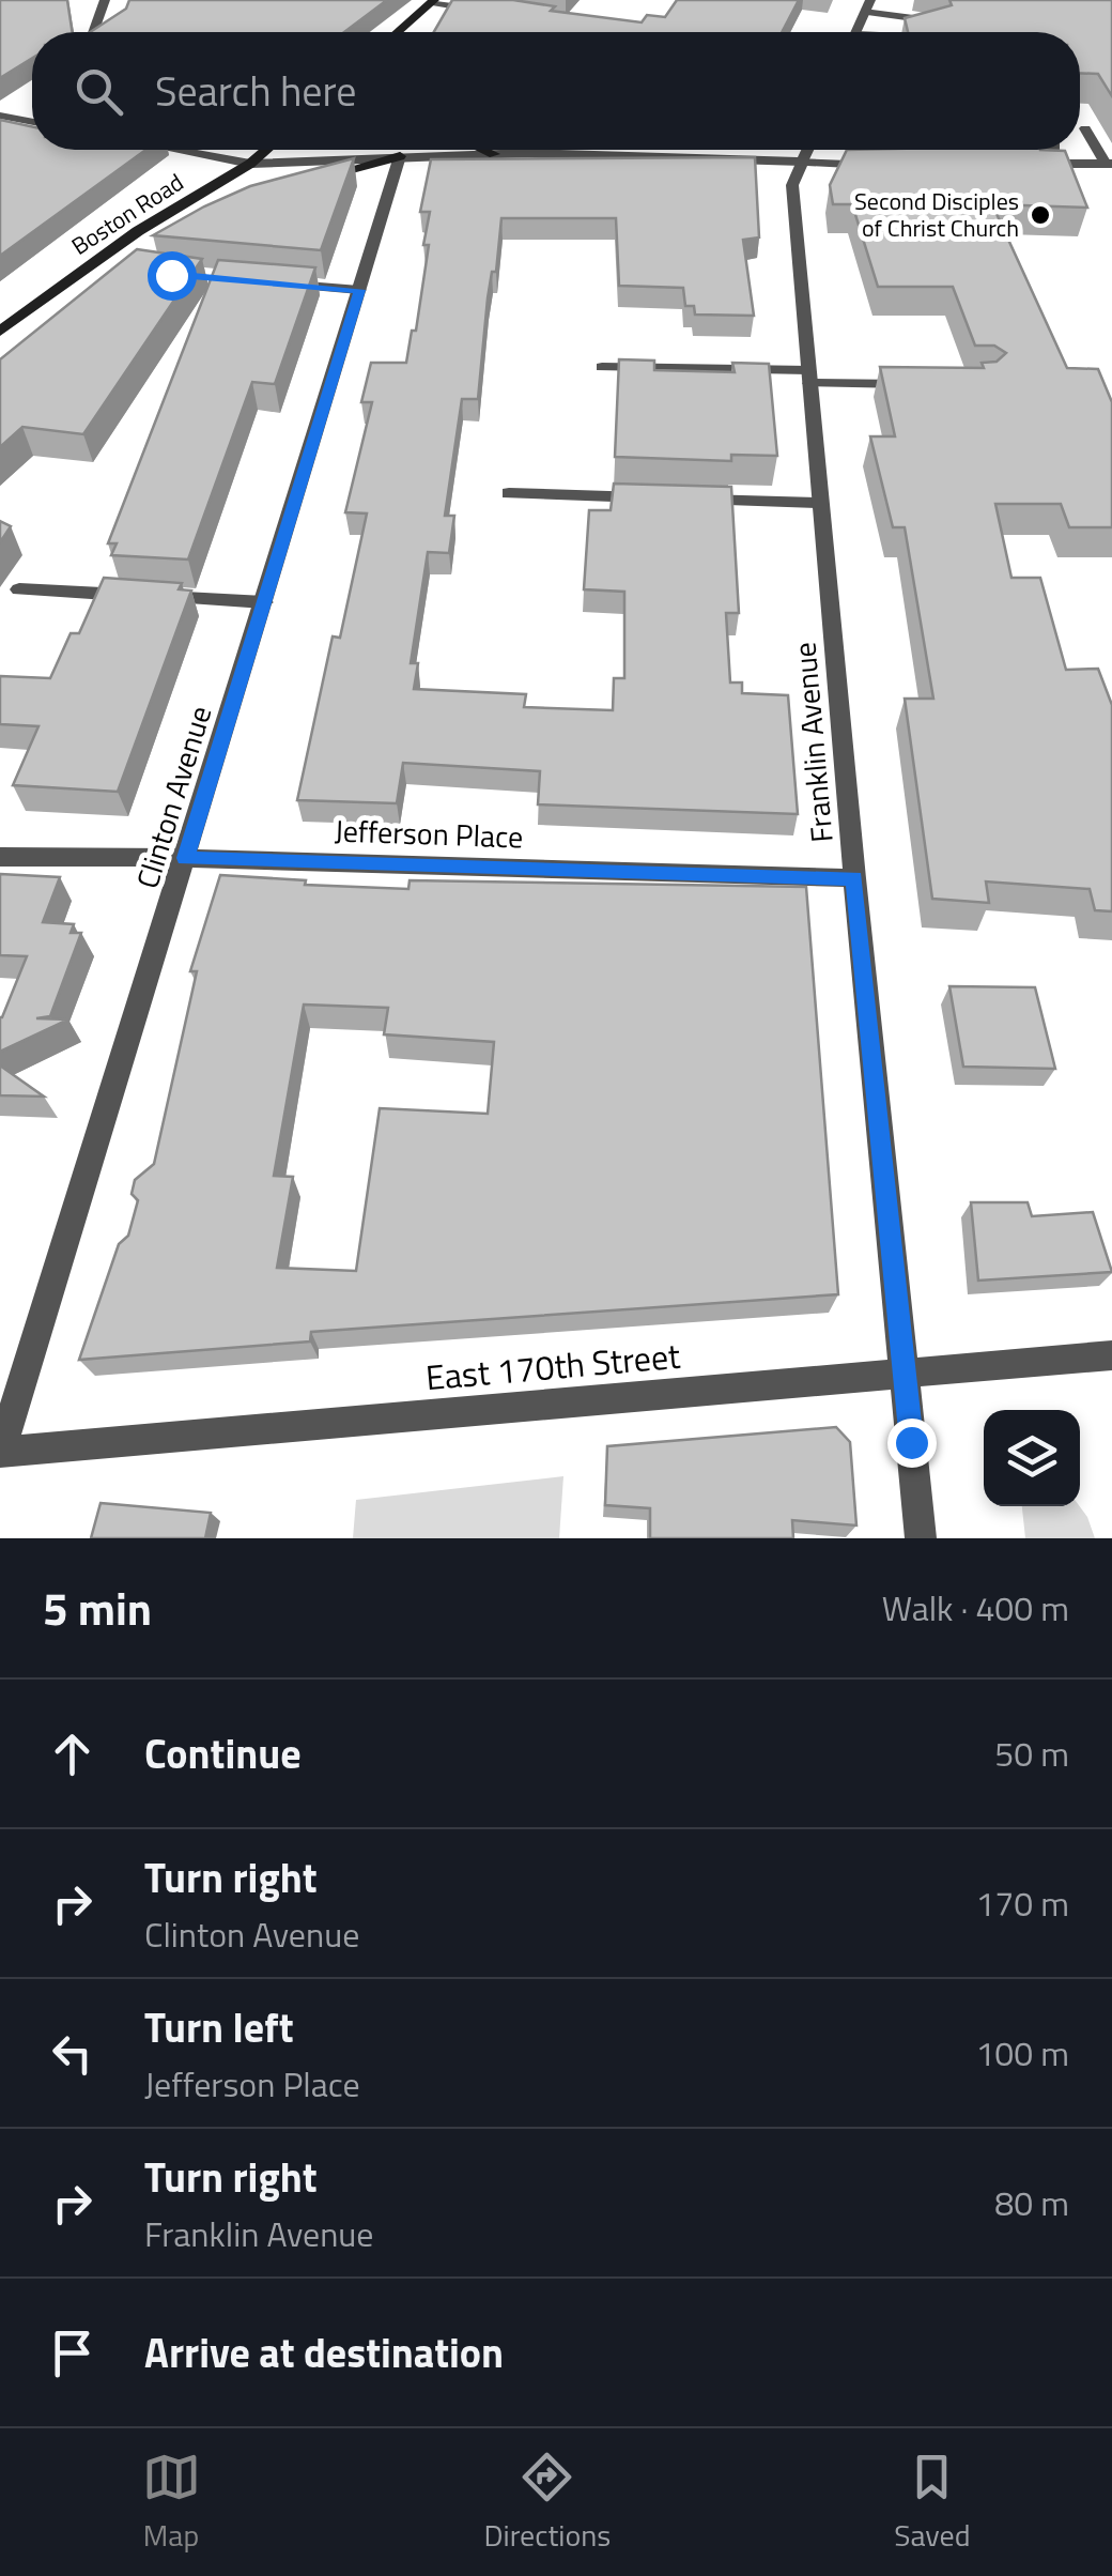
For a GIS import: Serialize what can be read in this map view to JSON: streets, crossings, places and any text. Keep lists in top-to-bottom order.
{
  "streets": {
    "main road": ["Boston Road"],
    "street": [
      "Franklin Avenue",
      "Clinton Avenue",
      "Jefferson Place",
      "East 170th Street"
    ]
  },
  "crossings": [
    ["Franklin Avenue", "Jefferson Place"],
    ["Franklin Avenue", "East 170th Street"],
    ["Clinton Avenue", "Jefferson Place"],
    ["Clinton Avenue", "East 170th Street"]
  ],
  "places": ["Second Disciples of Christ Church"],
  "page": {
    "search": "Search here",
    "heading": ["5 min", "Walk · 400 m"],
    "list": [
      ["Continue", "50 m"],
      ["Turn right", "Clinton Avenue", "170 m"],
      ["Turn left", "Jefferson Place", "100 m"],
      ["Turn right", "Franklin Avenue", "80 m"],
      "Arrive at destination"
    ],
    "nav": ["Map", "Directions", "Saved"]
  }
}
